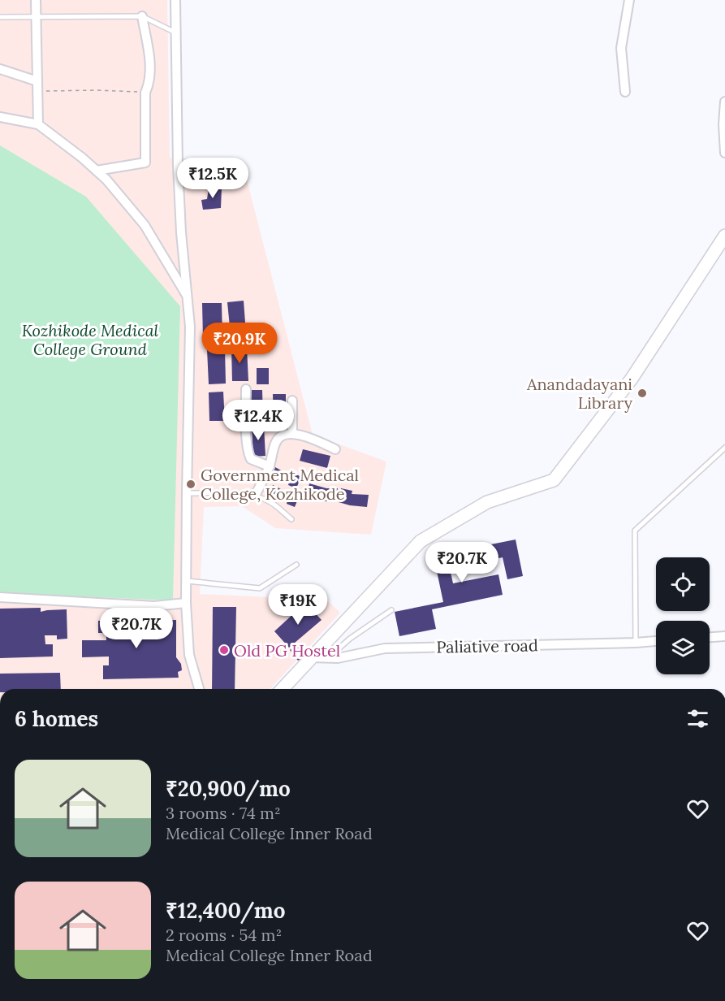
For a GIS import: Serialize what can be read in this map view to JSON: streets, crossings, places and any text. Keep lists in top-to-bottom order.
{
  "streets": {
    "street": ["Paliative road"]
  },
  "parks": ["Kozhikode Medical College Ground"],
  "places": ["Anandadayani Library", "Government Medical College, Kozhikode", "Old PG Hostel"],
  "page": {
    "price": [
      "₹12.5K",
      "₹20.9K",
      "₹12.4K",
      "₹20.7K",
      "₹19K",
      "₹20.7K"
    ],
    "heading": "6 homes",
    "list": [
      {
        "name": "₹20,900/mo",
        "note": "3 rooms · 74 m² · Medical College Inner Road"
      },
      {
        "name": "₹12,400/mo",
        "note": "2 rooms · 54 m² · Medical College Inner Road"
      }
    ]
  }
}
